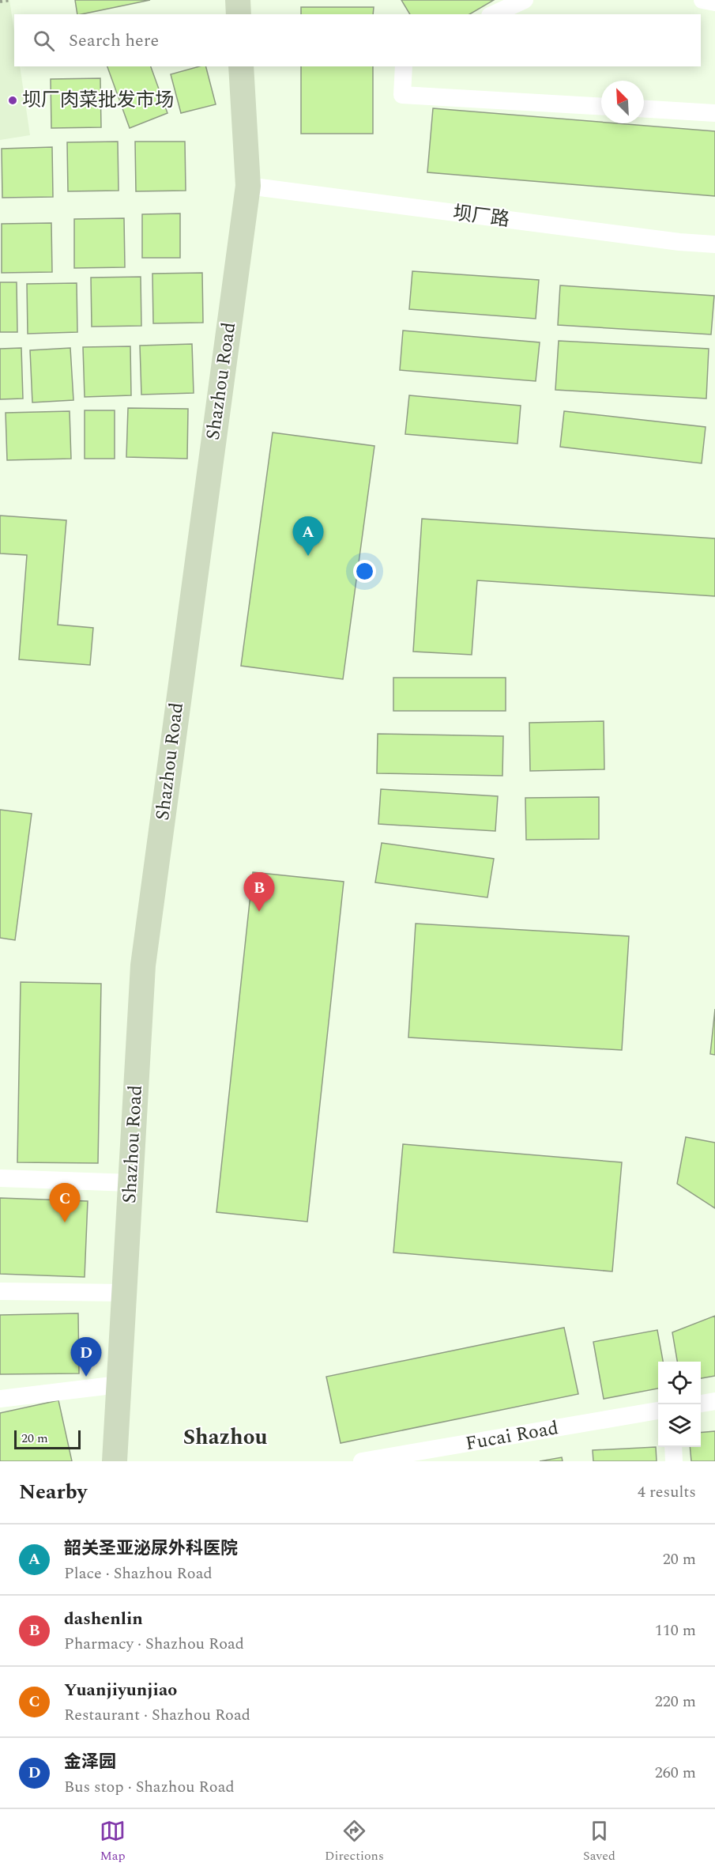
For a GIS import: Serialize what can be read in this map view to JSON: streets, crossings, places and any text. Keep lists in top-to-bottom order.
{
  "streets": {
    "main road": ["Shazhou Road"],
    "street": ["坝厂路", "Fucai Road"]
  },
  "crossings": [
    ["坝厂路", "Shazhou Road"]
  ],
  "districts": ["Shazhou"],
  "places": ["坝厂肉菜批发市场"],
  "scale_bar": "20 m",
  "north": "top left",
  "page": {
    "search": "Search here",
    "pins": [
      "A",
      "B",
      "C",
      "D"
    ],
    "scale": "20 m",
    "heading": ["Nearby", "4 results"],
    "list": [
      {
        "mark": "A",
        "name": "韶关圣亚泌尿外科医院",
        "note": "Place · Shazhou Road",
        "value": "20 m"
      },
      {
        "mark": "B",
        "name": "dashenlin",
        "note": "Pharmacy · Shazhou Road",
        "value": "110 m"
      },
      {
        "mark": "C",
        "name": "Yuanjiyunjiao",
        "note": "Restaurant · Shazhou Road",
        "value": "220 m"
      },
      {
        "mark": "D",
        "name": "金泽园",
        "note": "Bus stop · Shazhou Road",
        "value": "260 m"
      }
    ],
    "nav": ["Map", "Directions", "Saved"]
  }
}
